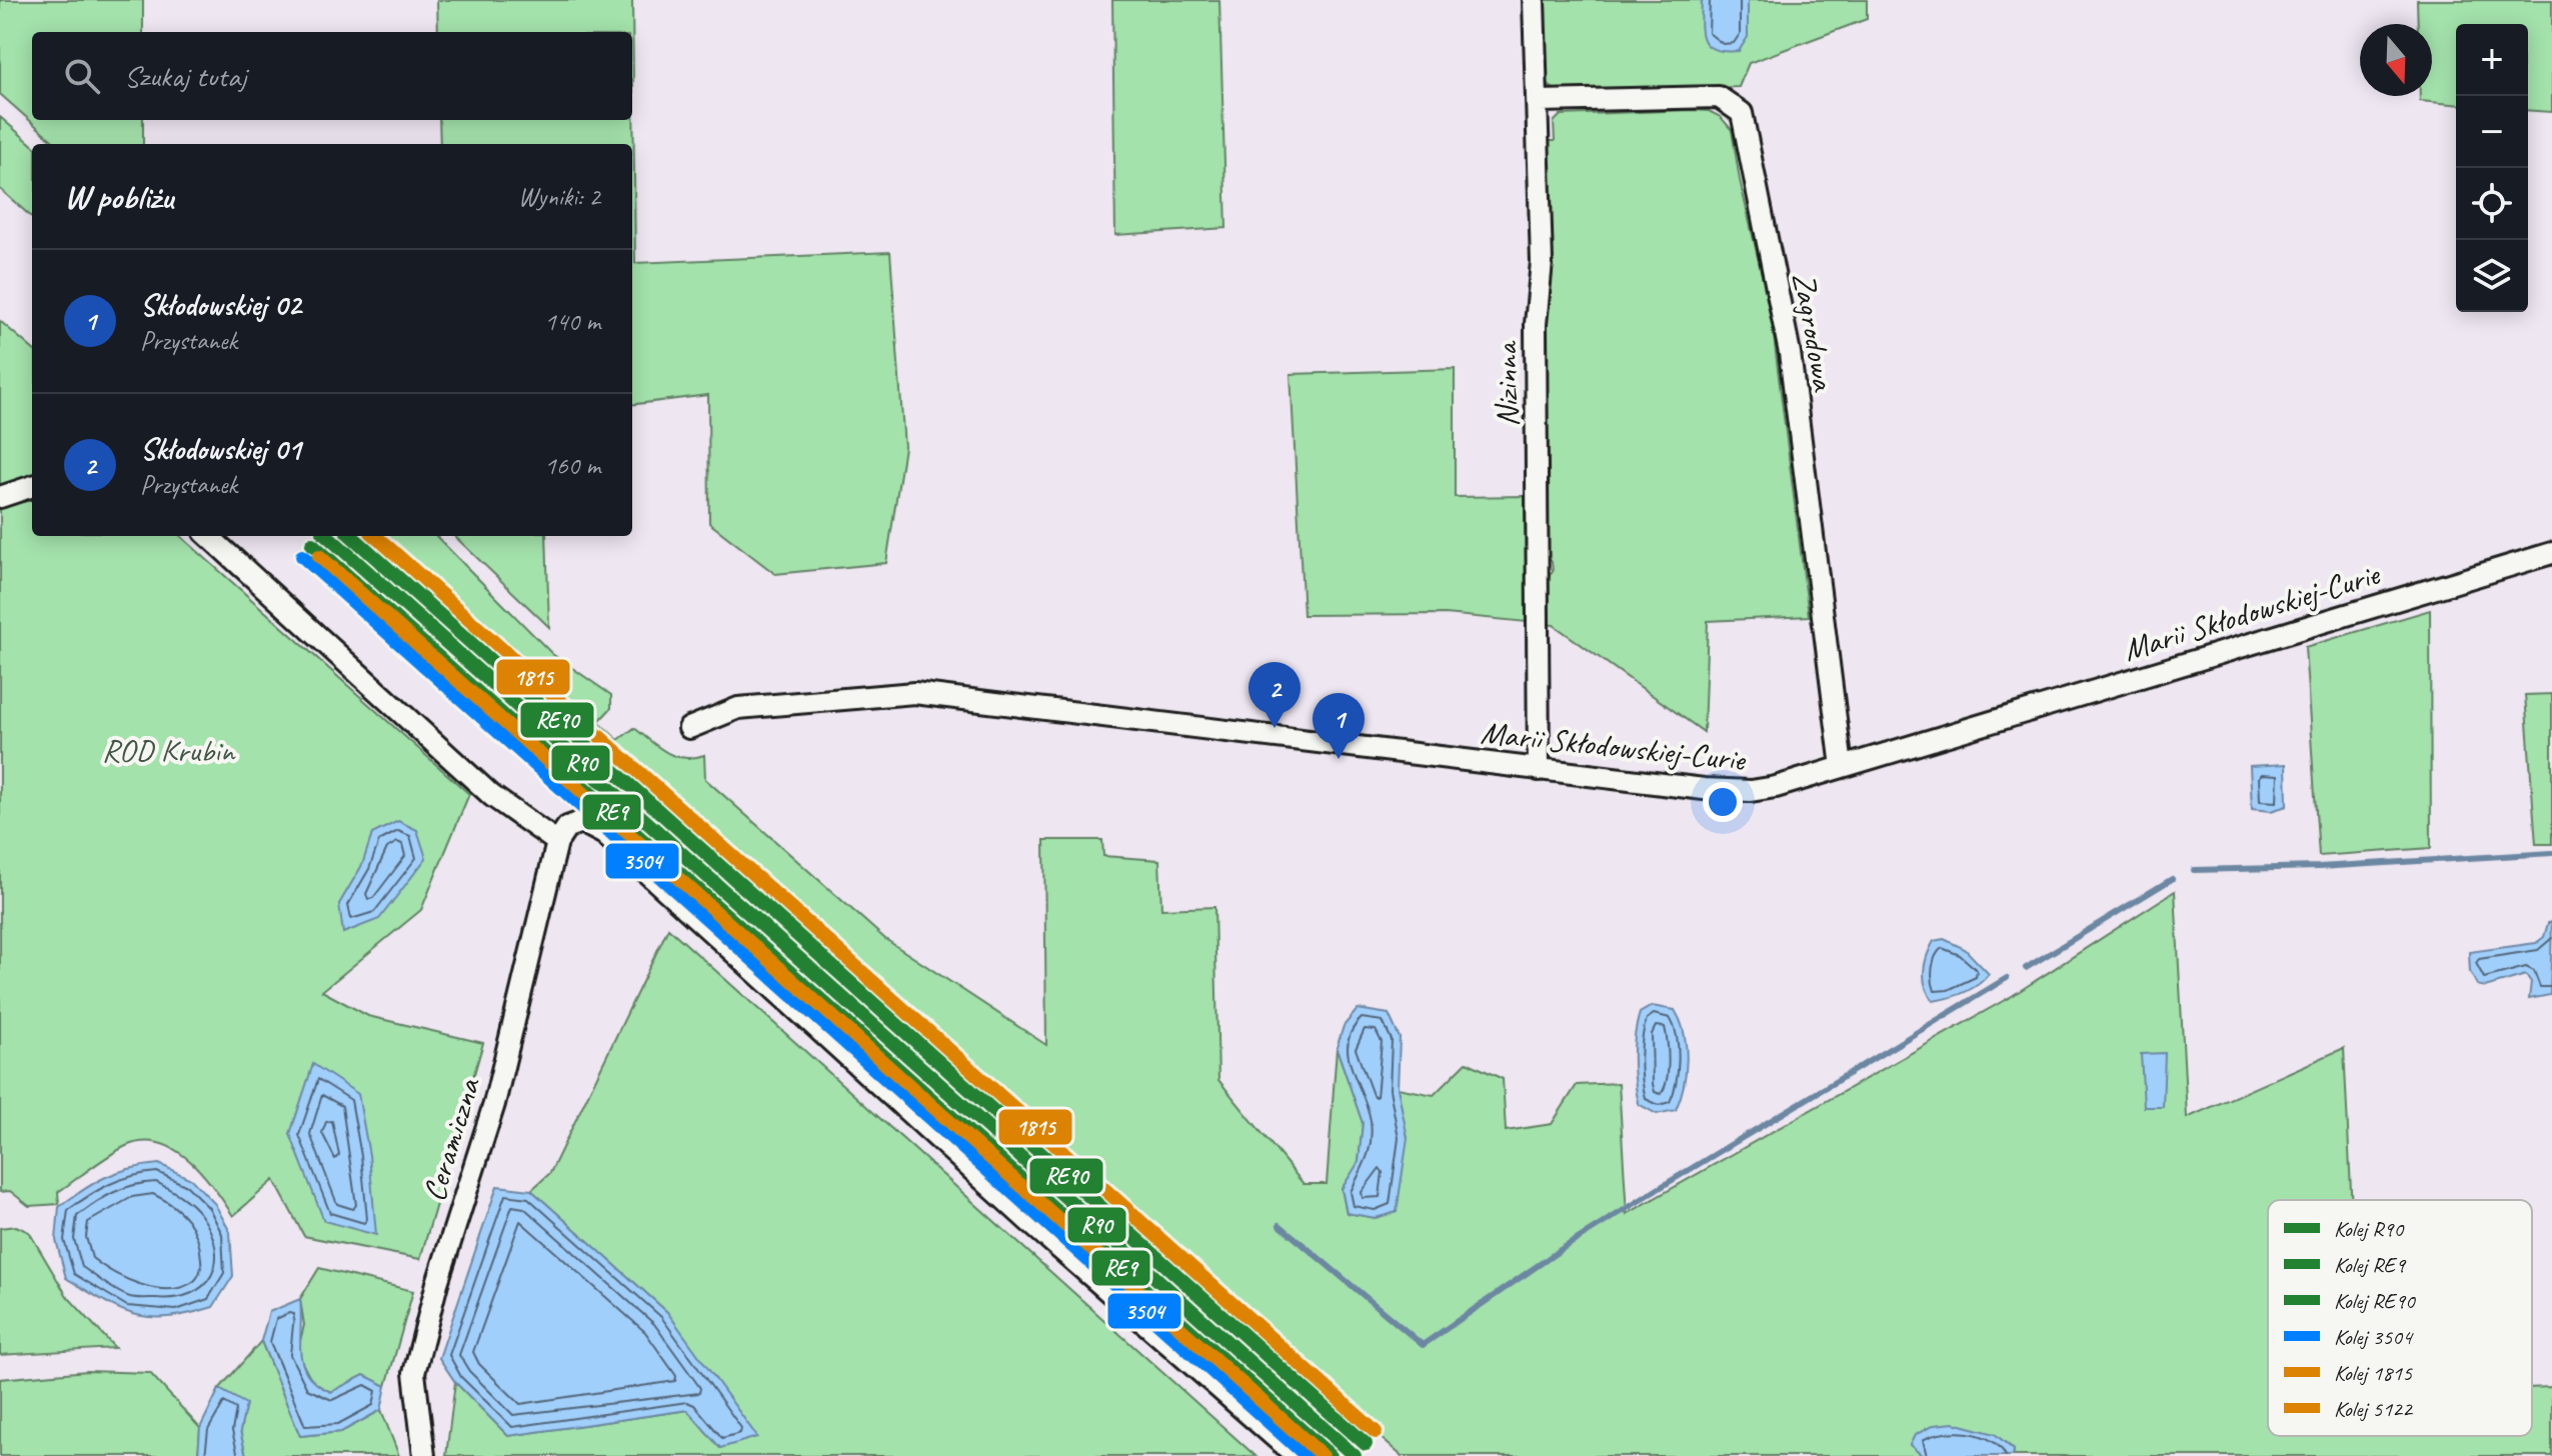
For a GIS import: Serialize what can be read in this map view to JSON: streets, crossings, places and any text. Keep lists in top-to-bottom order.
{
  "streets": {
    "street": [
      "Zagrodowa",
      "Nizinna",
      "Marii Skłodowskiej-Curie",
      "Ceramiczna"
    ]
  },
  "crossings": [
    ["Zagrodowa", "Nizinna"],
    ["Zagrodowa", "Marii Skłodowskiej-Curie"],
    ["Nizinna", "Marii Skłodowskiej-Curie"]
  ],
  "parks": ["ROD Krubin"],
  "lines": [
    "rail line R90",
    "rail line RE90",
    "rail line 1815",
    "rail line RE9",
    "rail line 3504",
    "rail line 5122"
  ],
  "legend": [
    "Kolej R90",
    "Kolej RE9",
    "Kolej RE90",
    "Kolej 3504",
    "Kolej 1815",
    "Kolej 5122"
  ],
  "north": "bottom",
  "page": {
    "map_buttons": ["+", "−"],
    "search": "Szukaj tutaj",
    "heading": ["W pobliżu", "Wyniki: 2"],
    "list": [
      {
        "mark": "1",
        "name": "Skłodowskiej 02",
        "note": "Przystanek",
        "value": "140 m"
      },
      {
        "mark": "2",
        "name": "Skłodowskiej 01",
        "note": "Przystanek",
        "value": "160 m"
      }
    ],
    "pins": ["2", "1"]
  }
}
